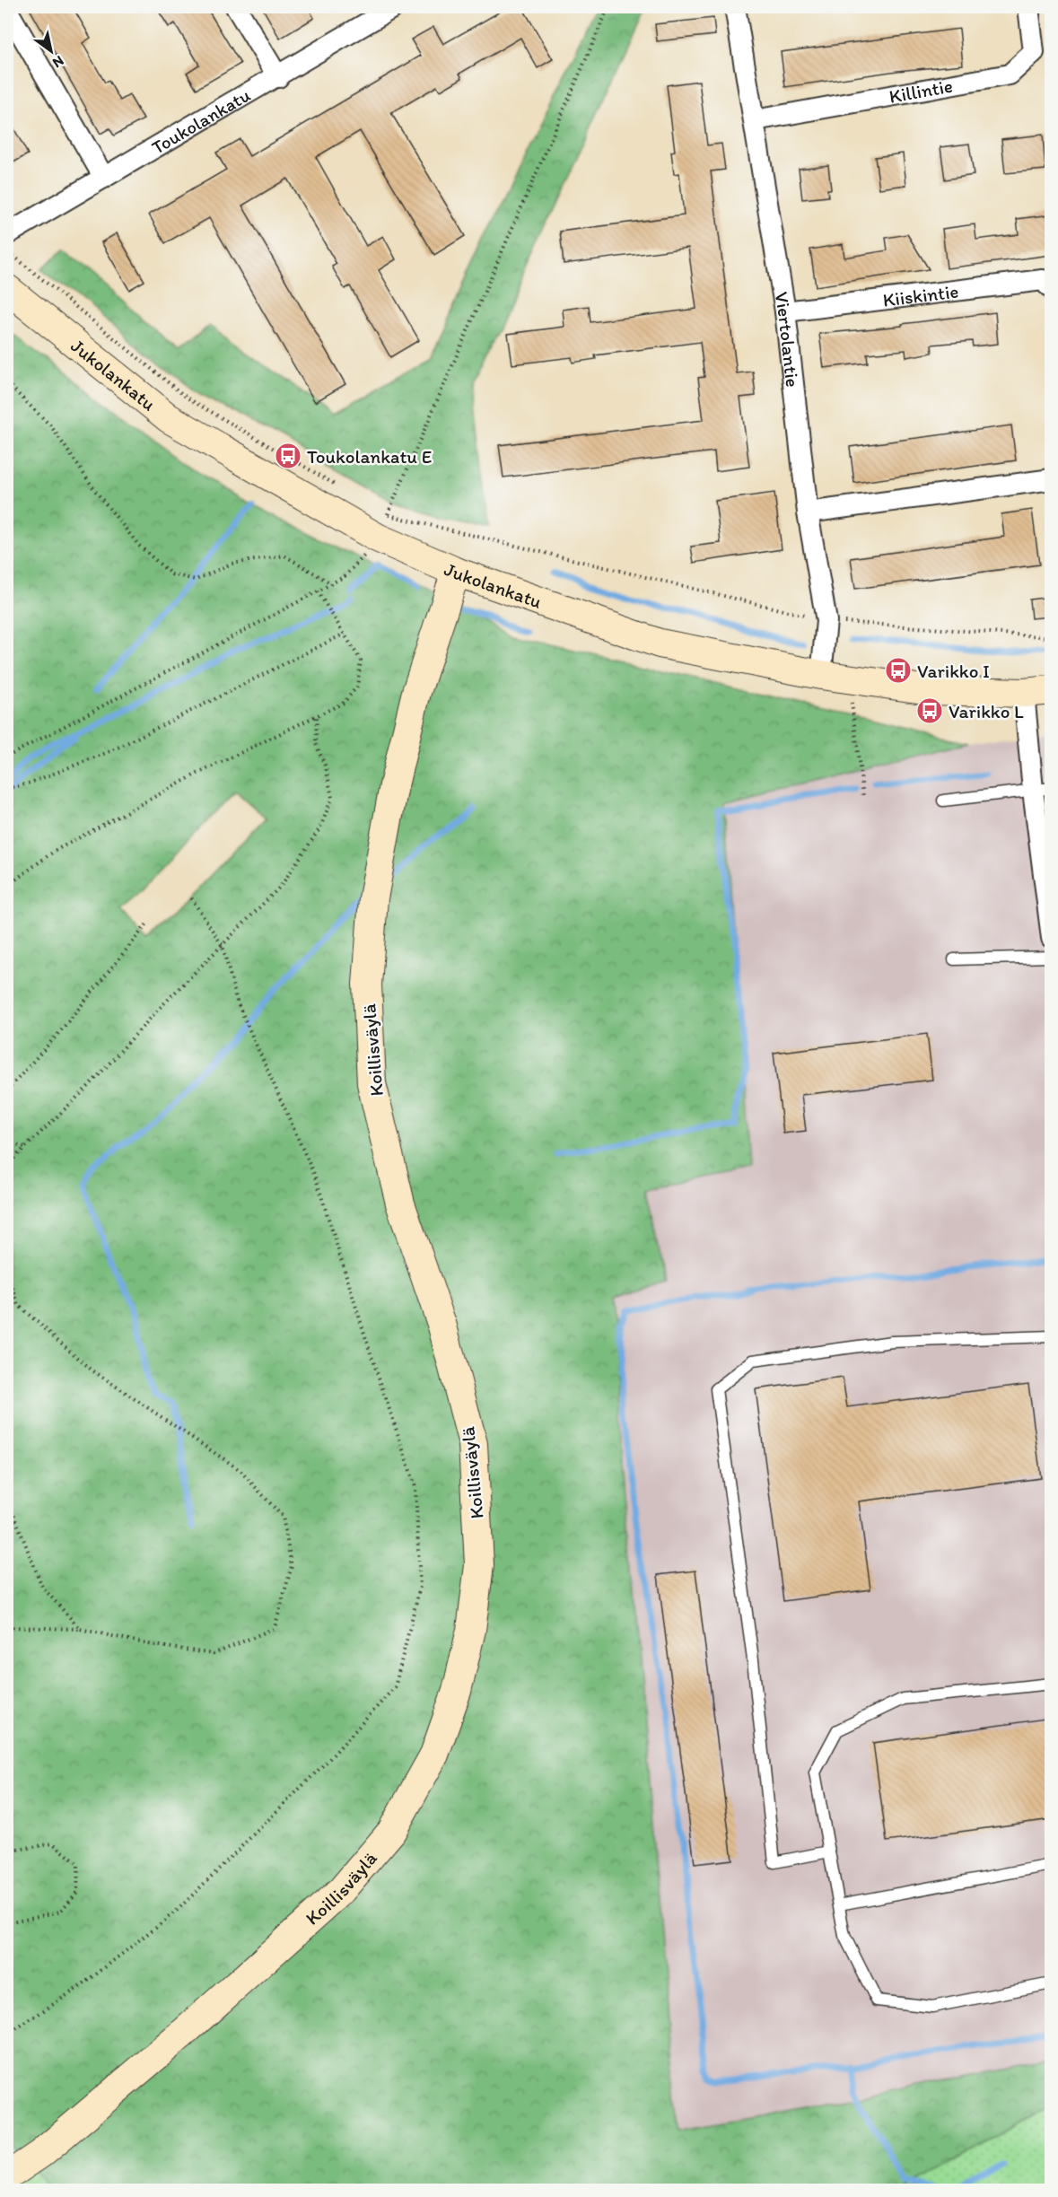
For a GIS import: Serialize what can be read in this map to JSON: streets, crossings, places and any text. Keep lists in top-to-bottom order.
{
  "streets": {
    "street": [
      "Killintie",
      "Toukolankatu",
      "Kiiskintie",
      "Viertolantie",
      "Jukolankatu",
      "Koillisväylä"
    ]
  },
  "crossings": [
    ["Killintie", "Viertolantie"],
    ["Kiiskintie", "Viertolantie"],
    ["Viertolantie", "Jukolankatu"],
    ["Jukolankatu", "Koillisväylä"]
  ],
  "places": {
    "bus stop": ["Toukolankatu E", "Varikko I", "Varikko L"]
  },
  "north": "bottom right"
}
